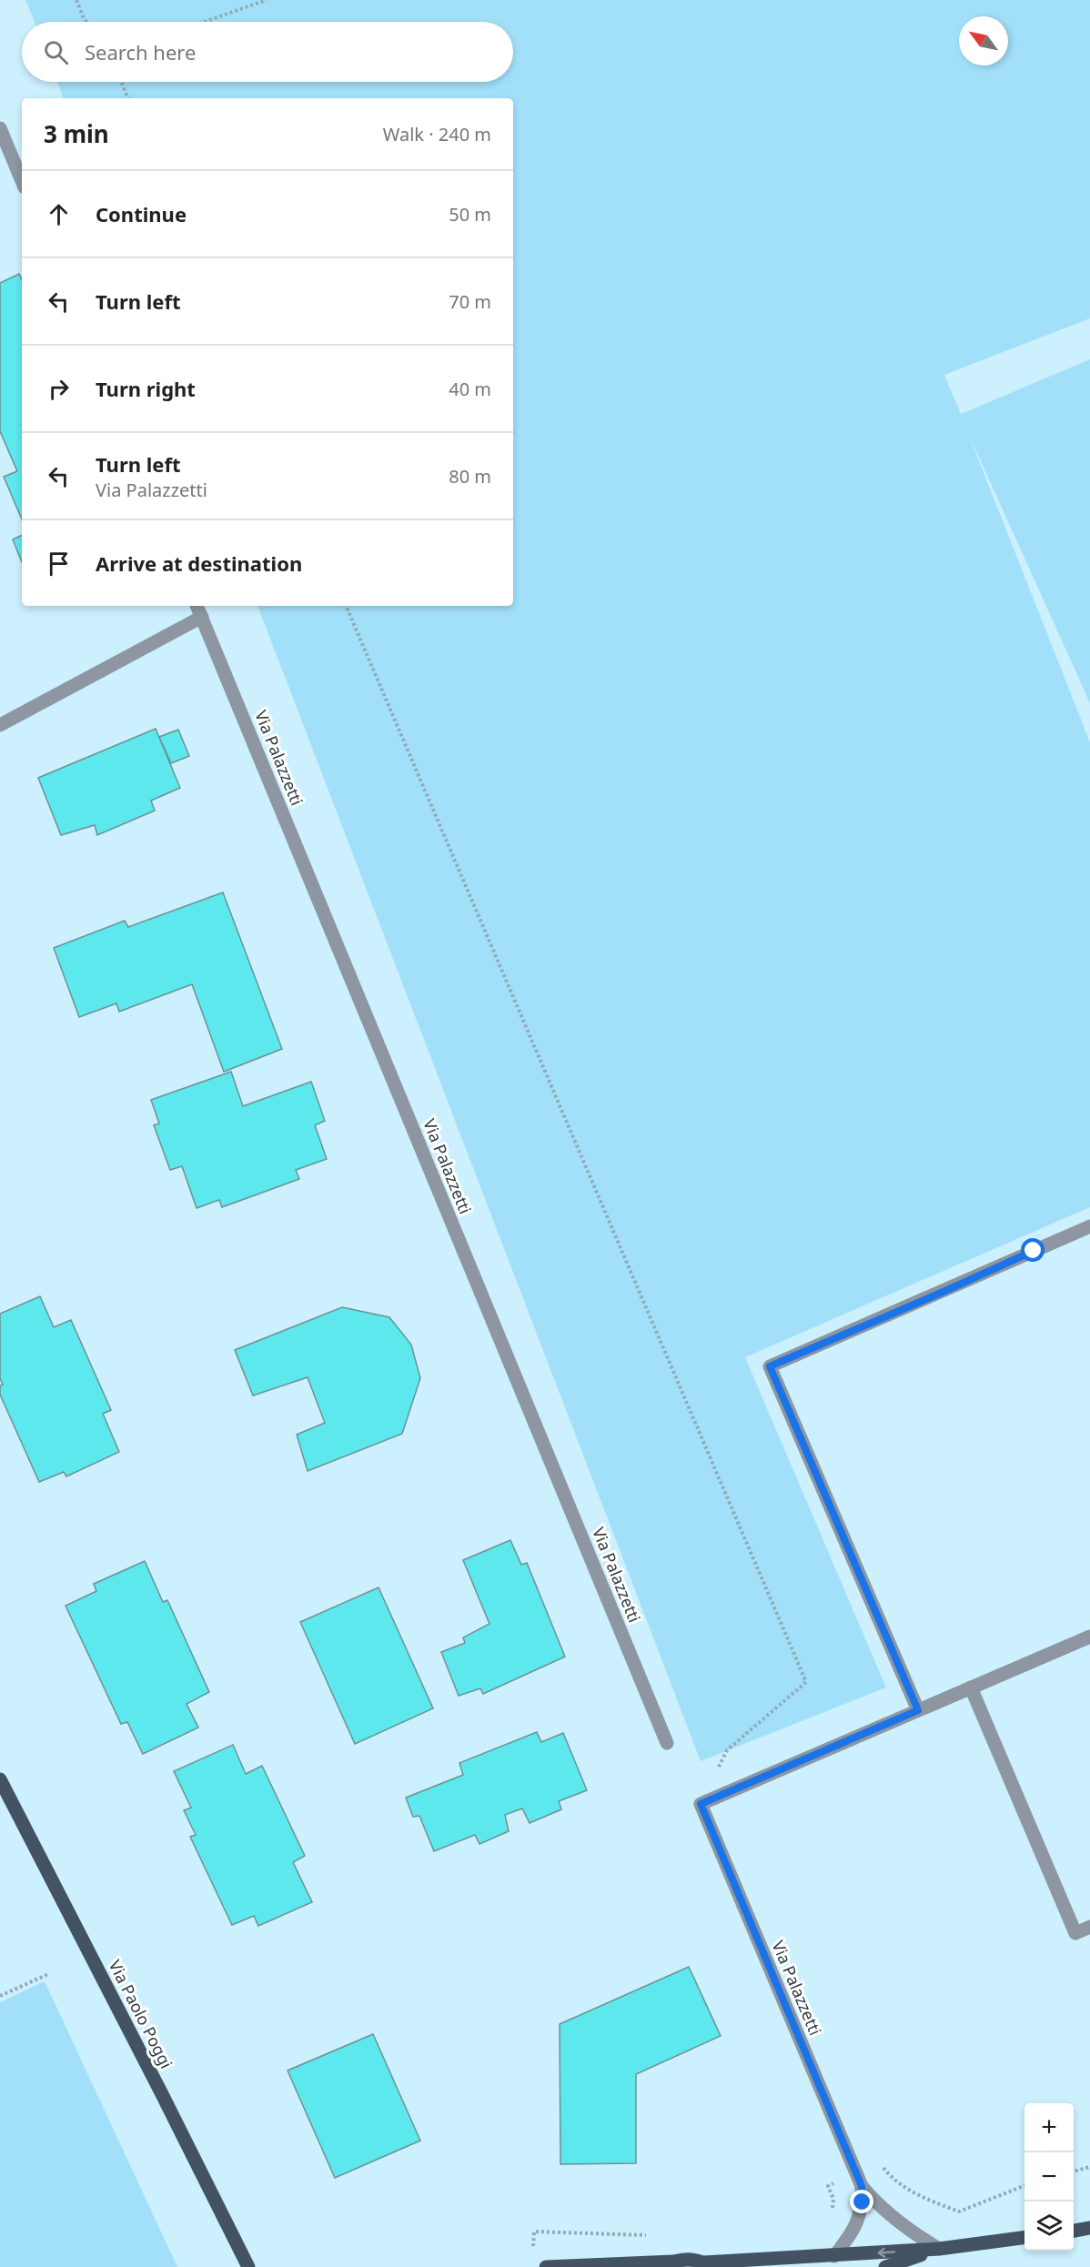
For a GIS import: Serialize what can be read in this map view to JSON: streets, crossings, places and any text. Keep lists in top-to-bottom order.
{
  "streets": {
    "main road": ["Via Paolo Poggi"],
    "street": ["Via Palazzetti"]
  },
  "north": "top left",
  "page": {
    "search": "Search here",
    "heading": ["3 min", "Walk · 240 m"],
    "list": [
      ["Continue", "50 m"],
      ["Turn left", "70 m"],
      ["Turn right", "40 m"],
      ["Turn left", "Via Palazzetti", "80 m"],
      "Arrive at destination"
    ],
    "map_buttons": ["+", "−"]
  }
}
